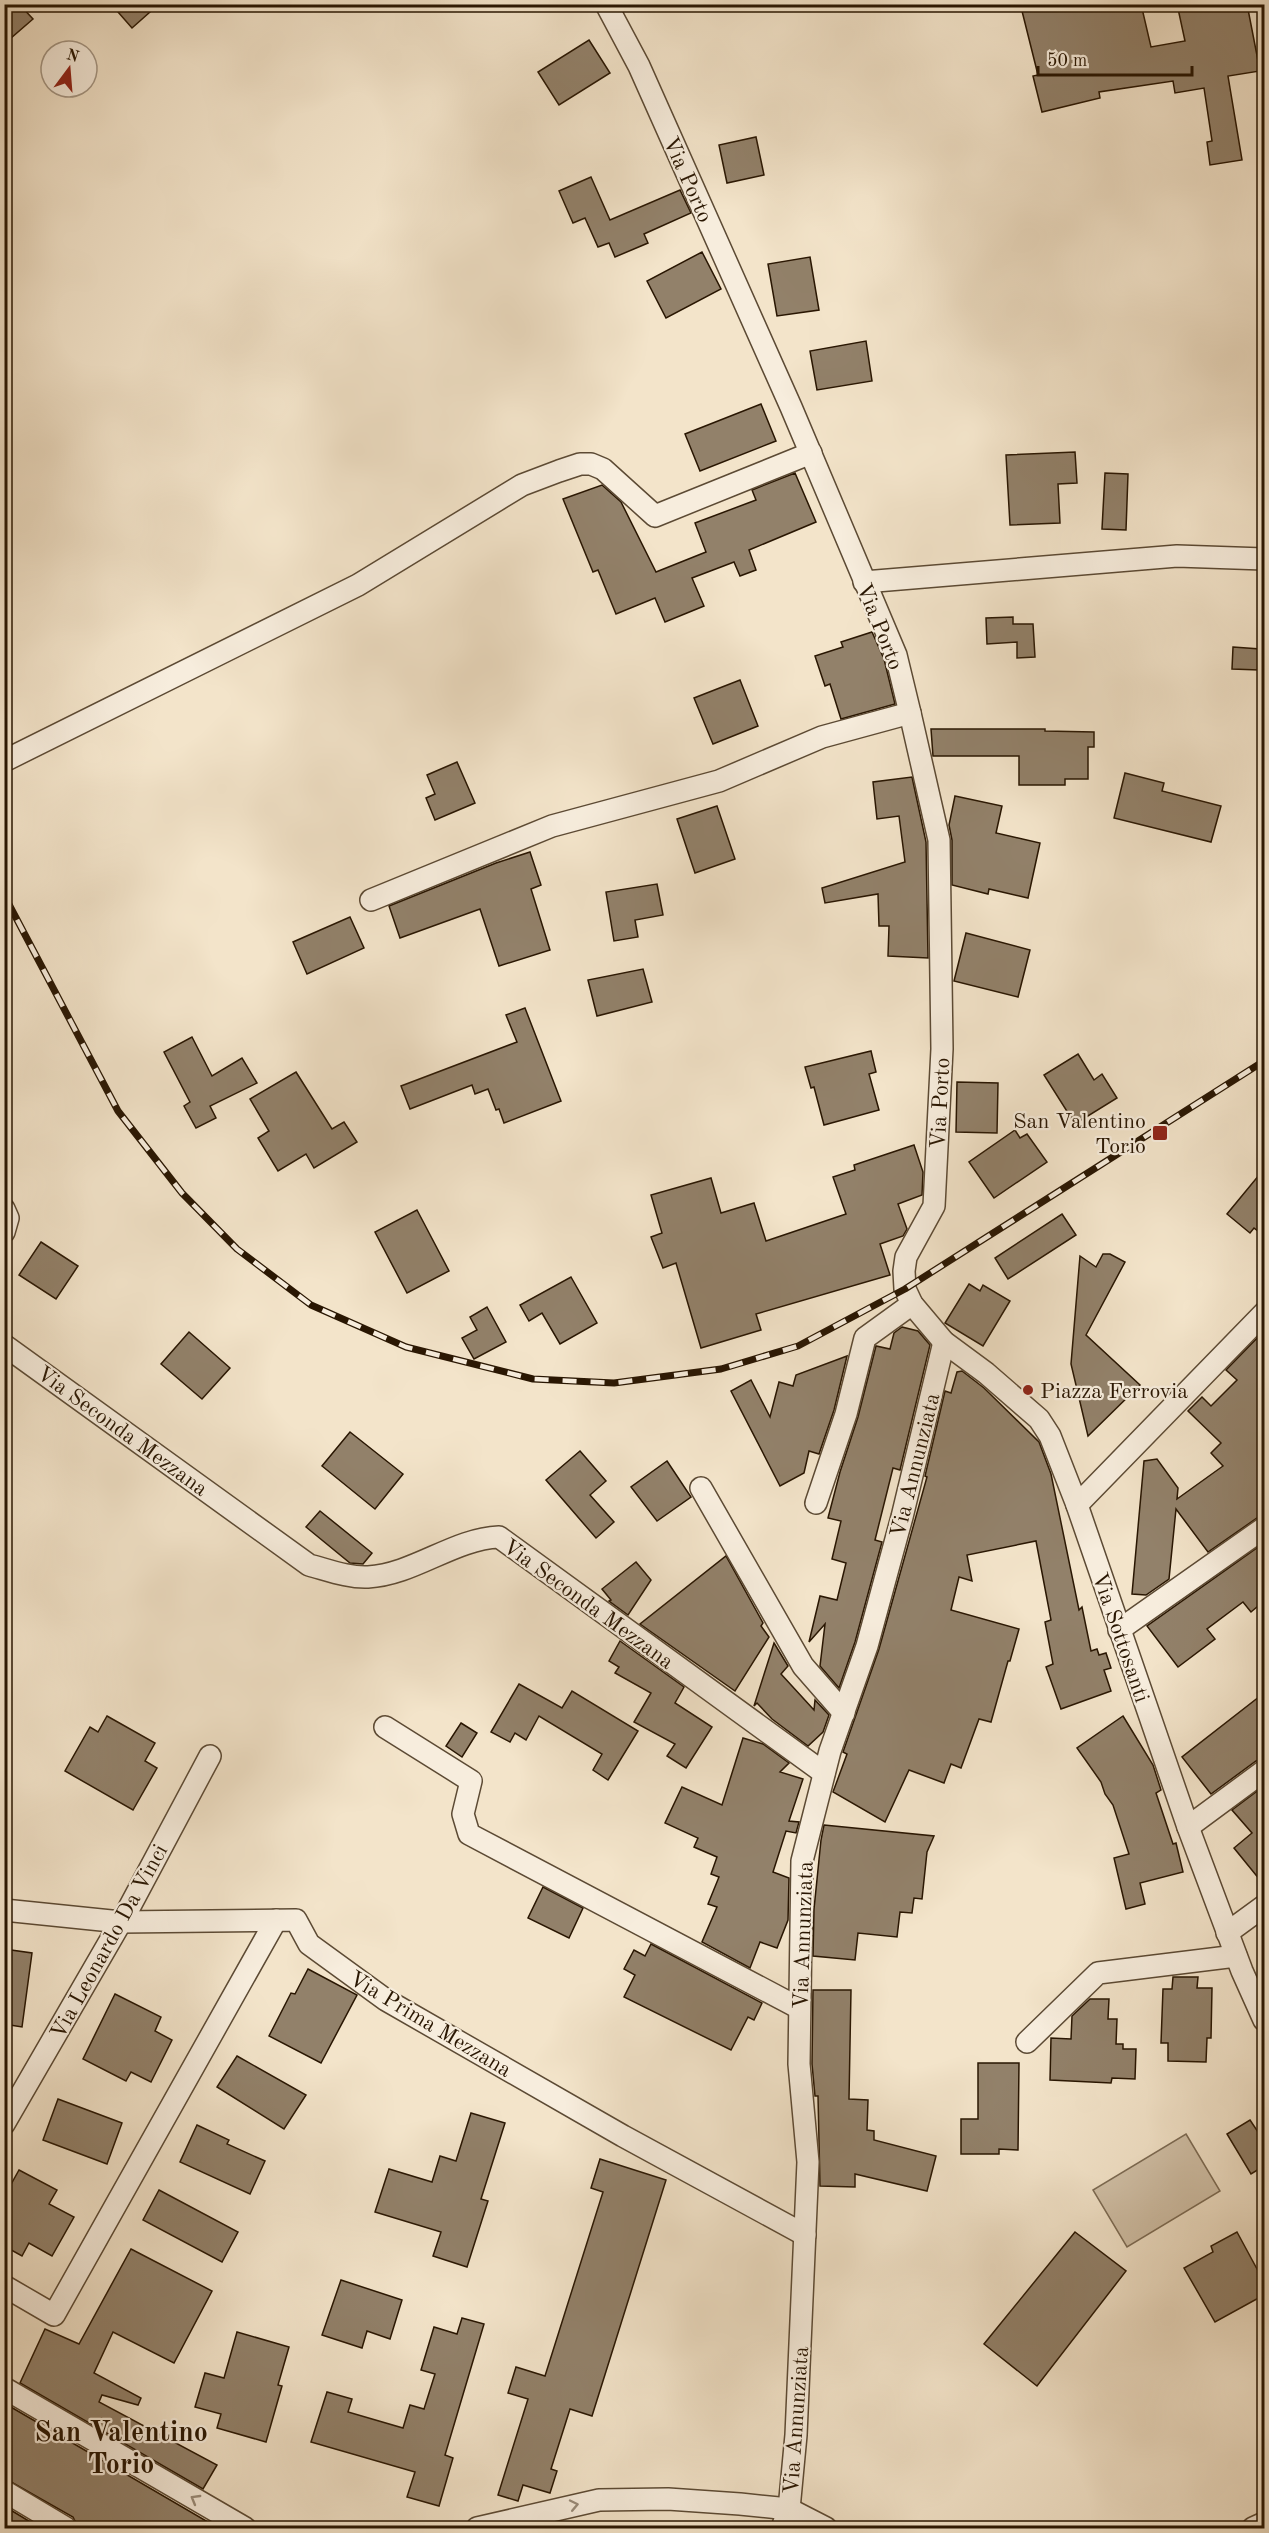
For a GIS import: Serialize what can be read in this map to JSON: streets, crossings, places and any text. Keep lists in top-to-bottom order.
{
  "streets": {
    "street": [
      "Via Porto",
      "Via Seconda Mezzana",
      "Via Annunziata",
      "Via Sottosanti",
      "Via Leonardo Da Vinci",
      "Via Prima Mezzana"
    ]
  },
  "crossings": [
    ["Via Seconda Mezzana", "Via Annunziata"],
    ["Via Annunziata", "Via Prima Mezzana"],
    ["Via Leonardo Da Vinci", "Via Prima Mezzana"]
  ],
  "districts": ["San Valentino Torio"],
  "places": {
    "transit": ["San Valentino Torio"],
    "other": ["Piazza Ferrovia"]
  },
  "scale_bar": "50 m",
  "north": "top"
}
